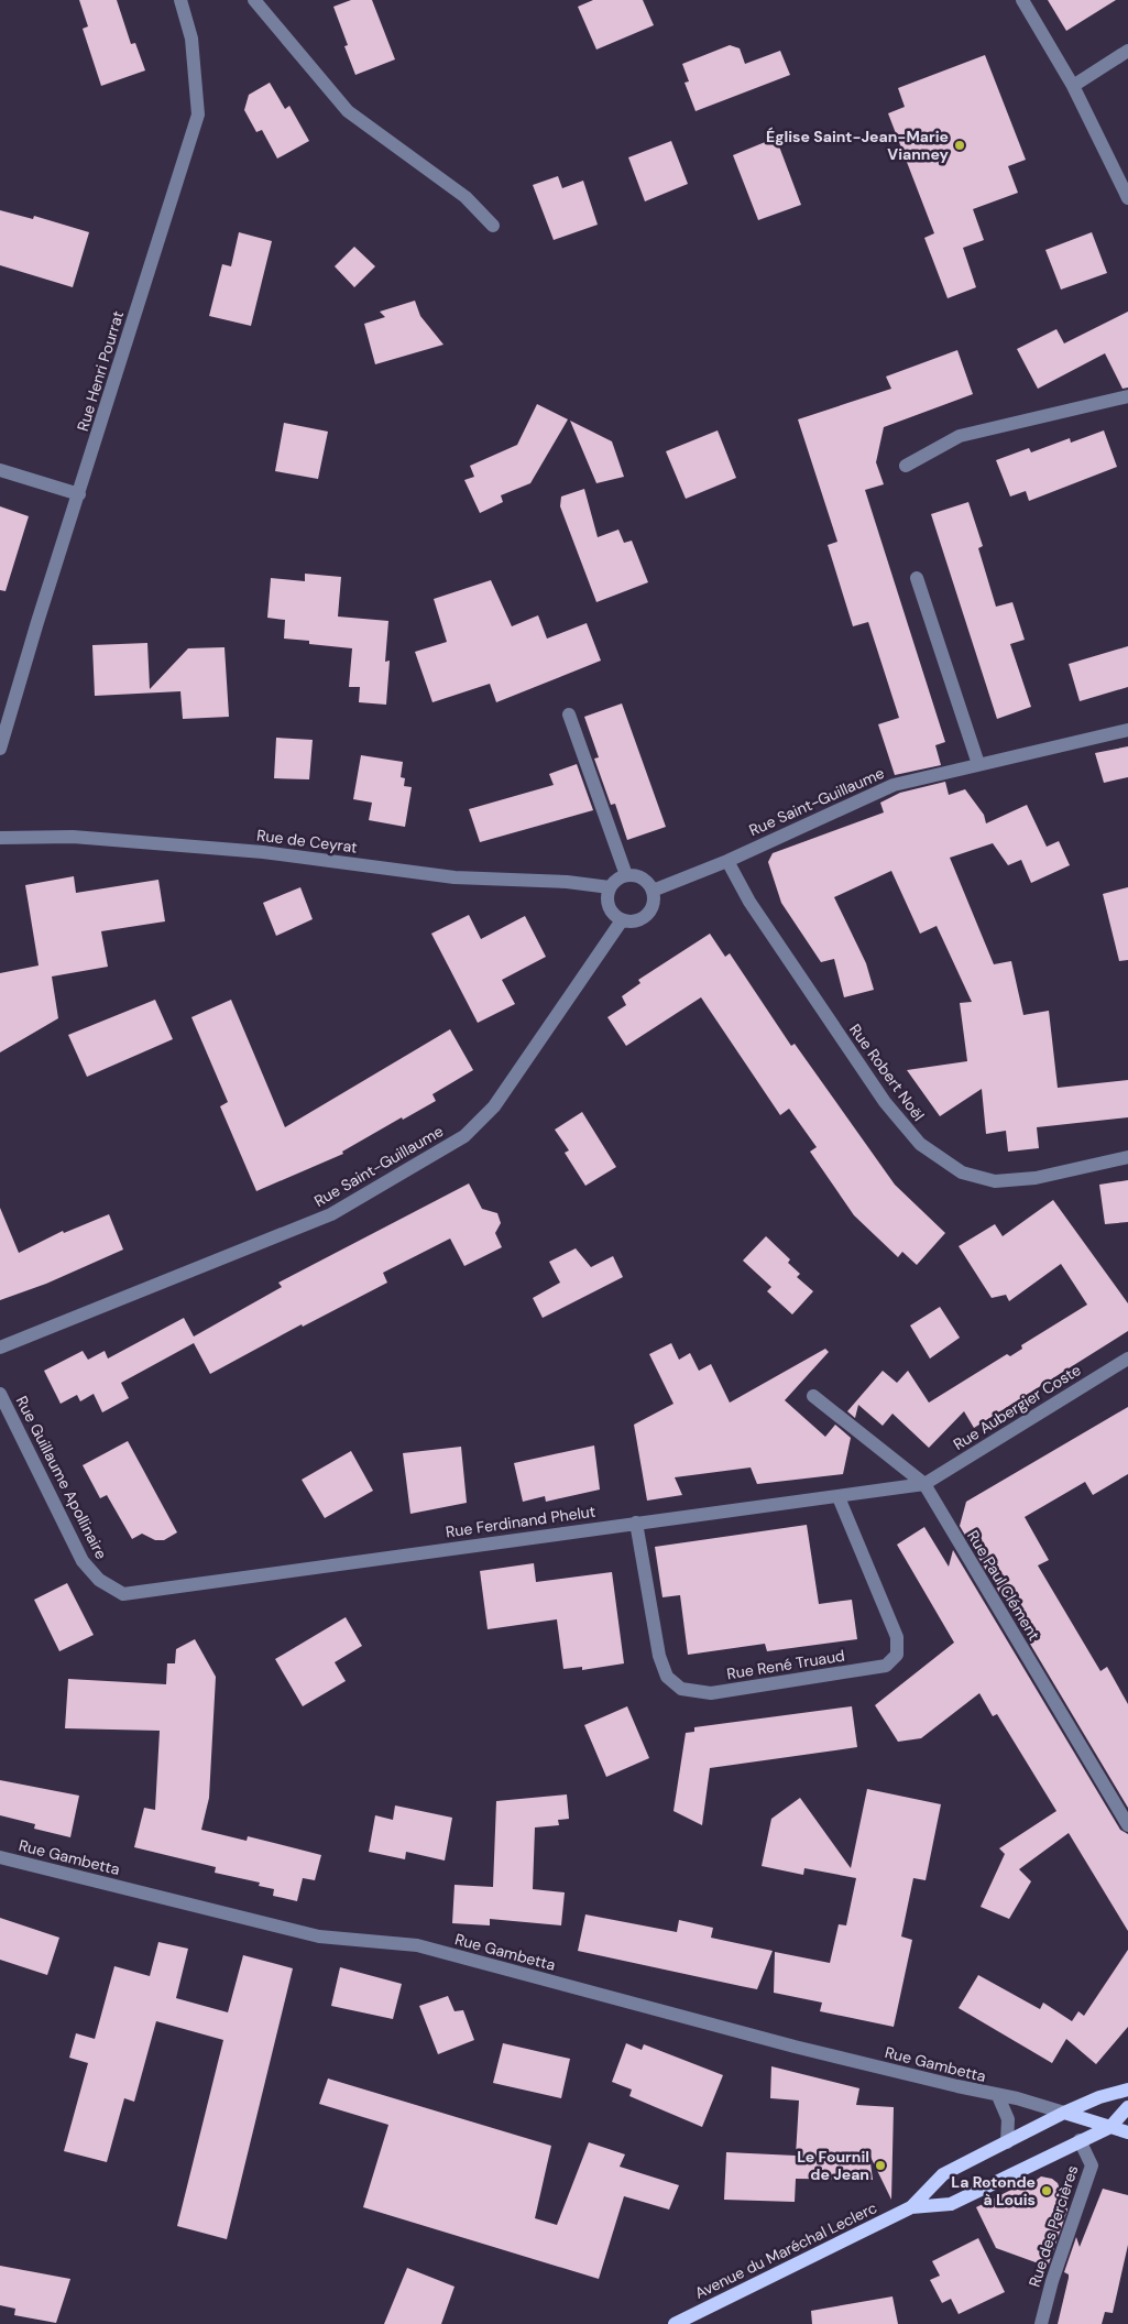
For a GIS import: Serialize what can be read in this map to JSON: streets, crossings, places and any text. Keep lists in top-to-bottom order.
{
  "streets": {
    "main road": ["Avenue du Maréchal Leclerc"],
    "street": [
      "Rue Henri Pourrat",
      "Rue Saint-Guillaume",
      "Rue de Ceyrat",
      "Rue Robert Noël",
      "Rue Aubergier Coste",
      "Rue Guillaume Apollinaire",
      "Rue Ferdinand Phelut",
      "Rue Paul Clément",
      "Rue René Truaud",
      "Rue Gambetta",
      "Rue des Percières"
    ]
  },
  "crossings": [
    ["Rue Saint-Guillaume", "Rue de Ceyrat"],
    ["Rue Saint-Guillaume", "Rue Robert Noël"],
    ["Rue Aubergier Coste", "Rue Ferdinand Phelut"],
    ["Rue Aubergier Coste", "Rue Paul Clément"],
    ["Rue Guillaume Apollinaire", "Rue Ferdinand Phelut"],
    ["Rue Ferdinand Phelut", "Rue Paul Clément"],
    ["Rue Ferdinand Phelut", "Rue René Truaud"],
    ["Rue Gambetta", "Avenue du Maréchal Leclerc"],
    ["Rue des Percières", "Avenue du Maréchal Leclerc"]
  ],
  "places": ["Église Saint-Jean-Marie Vianney", "Le Fournil de Jean", "La Rotonde à Louis"]
}
